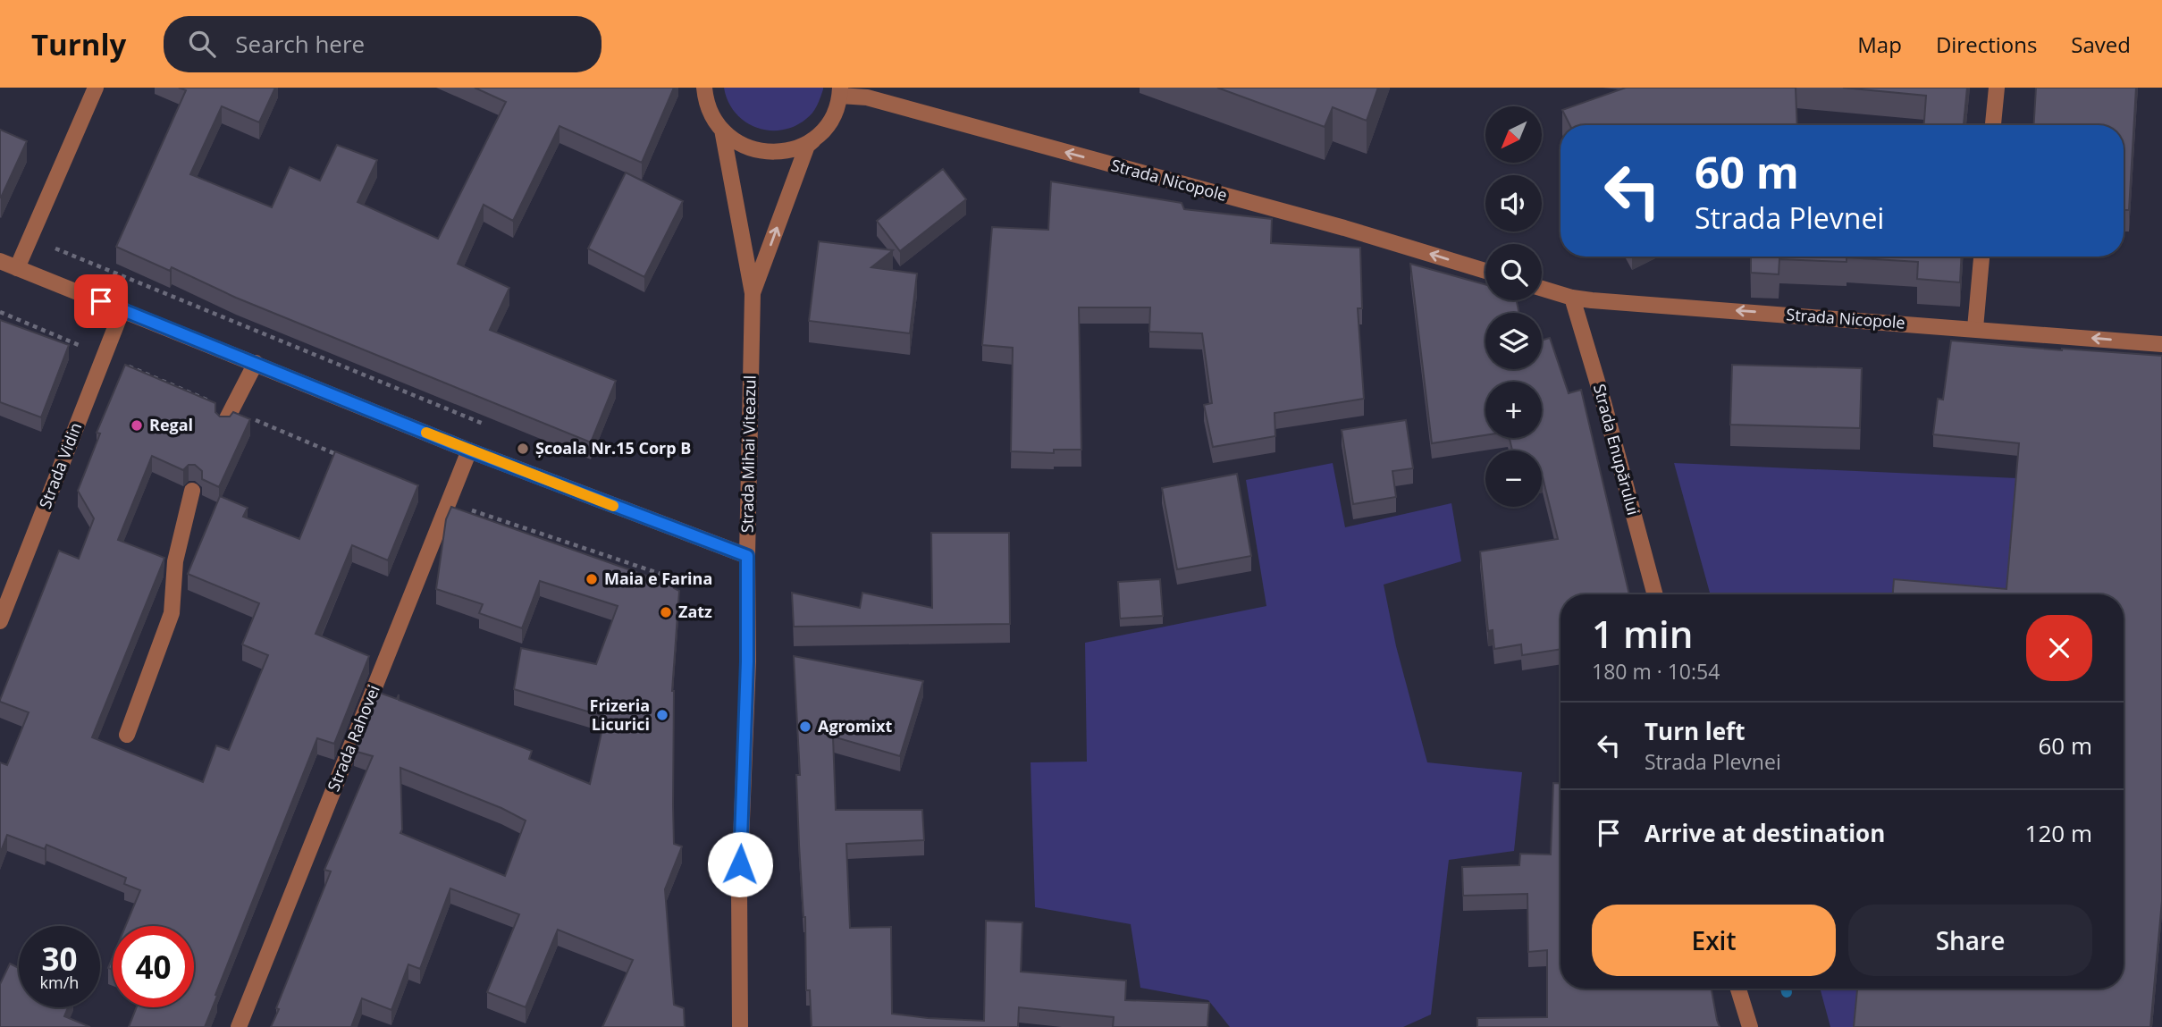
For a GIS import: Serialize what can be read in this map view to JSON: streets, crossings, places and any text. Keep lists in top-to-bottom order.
{
  "streets": {
    "street": [
      "Strada Nicopole",
      "Strada Enupărului",
      "Strada Mihai Viteazul",
      "Strada Vidin",
      "Strada Rahovei"
    ]
  },
  "crossings": [
    ["Strada Nicopole", "Strada Enupărului"],
    ["Strada Nicopole", "Strada Mihai Viteazul"]
  ],
  "one_way": ["Strada Nicopole"],
  "places": [
    "Regal",
    "Școala Nr.15 Corp B",
    "Maia e Farina",
    "Zatz",
    "Frizeria Licurici",
    "Agromixt"
  ],
  "north": "bottom left",
  "page": {
    "header": "Turnly",
    "search": "Search here",
    "nav": ["Map", "Directions", "Saved"],
    "map_buttons": ["+", "−"],
    "turn": ["60 m", "Strada Plevnei"],
    "heading": ["1 min", "180 m · 10:54"],
    "list": [
      {
        "name": "Turn left",
        "note": "Strada Plevnei",
        "value": "60 m"
      },
      {
        "name": "Arrive at destination",
        "value": "120 m"
      }
    ],
    "buttons": ["Exit", "Share"],
    "speed": "30 km/h",
    "limit": "40"
  }
}
